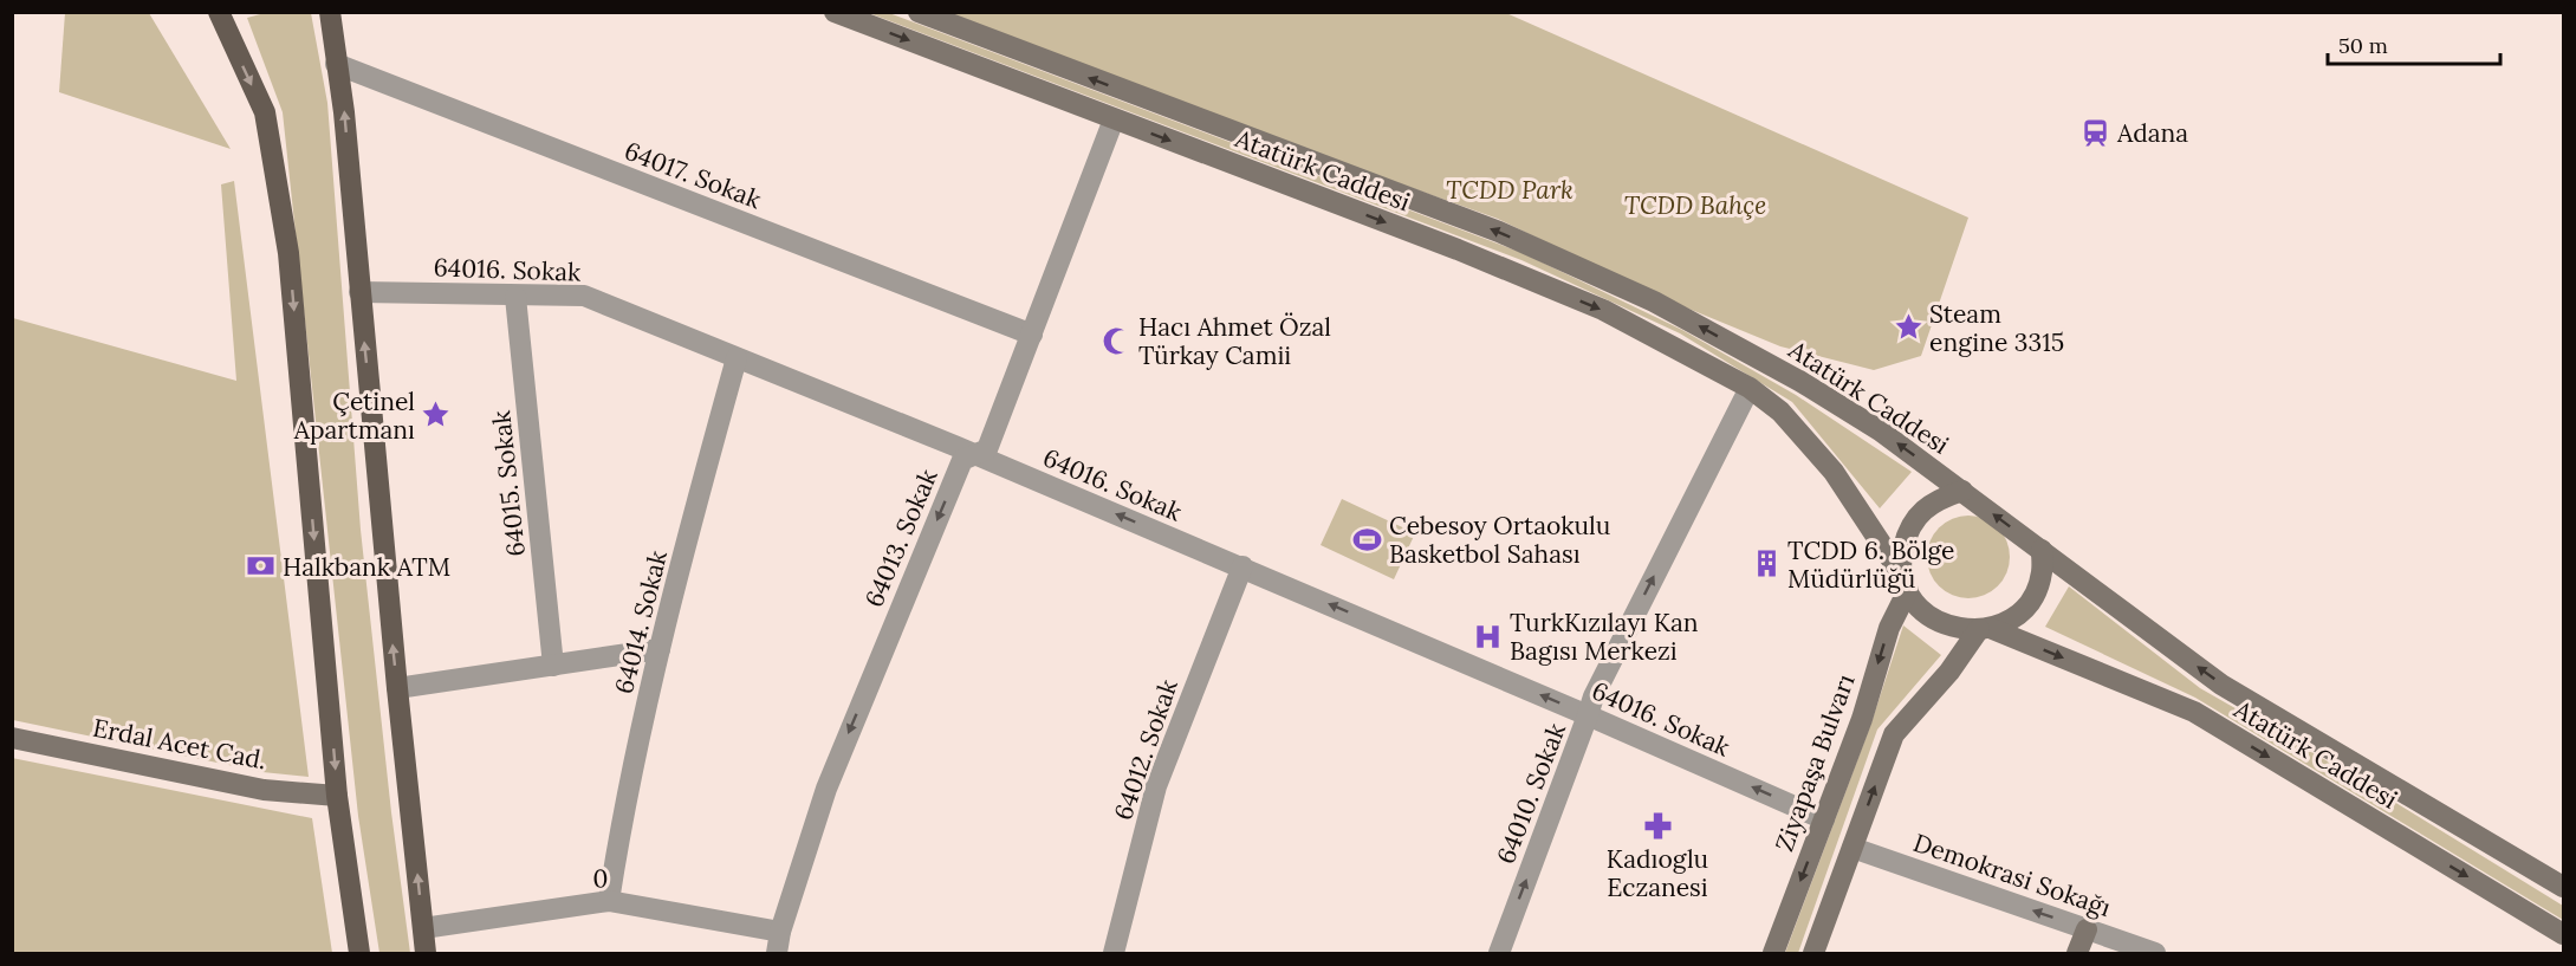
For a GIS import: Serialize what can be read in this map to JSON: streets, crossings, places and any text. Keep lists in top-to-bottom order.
{
  "streets": {
    "main road": ["Atatürk Caddesi", "Erdal Acet Cad.", "Ziyapaşa Bulvarı"],
    "street": [
      "64017. Sokak",
      "64016. Sokak",
      "64015. Sokak",
      "64013. Sokak",
      "64014. Sokak",
      "64012. Sokak",
      "64010. Sokak",
      "Demokrasi Sokağı",
      "0"
    ]
  },
  "crossings": [
    ["Atatürk Caddesi", "64013. Sokak"],
    ["Atatürk Caddesi", "Ziyapaşa Bulvarı"],
    ["Atatürk Caddesi", "64010. Sokak"],
    ["64017. Sokak", "64013. Sokak"],
    ["64016. Sokak", "64015. Sokak"],
    ["64016. Sokak", "64013. Sokak"],
    ["64016. Sokak", "64014. Sokak"],
    ["64016. Sokak", "64012. Sokak"],
    ["64016. Sokak", "Ziyapaşa Bulvarı"],
    ["64016. Sokak", "64010. Sokak"],
    ["64013. Sokak", "0"],
    ["64014. Sokak", "0"]
  ],
  "one_way": [
    "64016. Sokak",
    "64013. Sokak",
    "64010. Sokak",
    "Demokrasi Sokağı"
  ],
  "parks": ["TCDD Park", "TCDD Bahçe"],
  "places": {
    "station": ["Adana"],
    "place": ["Steam engine 3315", "Çetinel Apartmanı"],
    "mosque": ["Hacı Ahmet Özal Türkay Camii"],
    "sports": ["Cebesoy Ortaokulu Basketbol Sahası"],
    "building": ["TCDD 6. Bölge Müdürlüğü"],
    "bank": ["Halkbank ATM"],
    "hospital": ["TurkKızılayı Kan Bagısı Merkezi"],
    "pharmacy": ["Kadıoglu Eczanesi"]
  },
  "scale_bar": "50 m"
}
